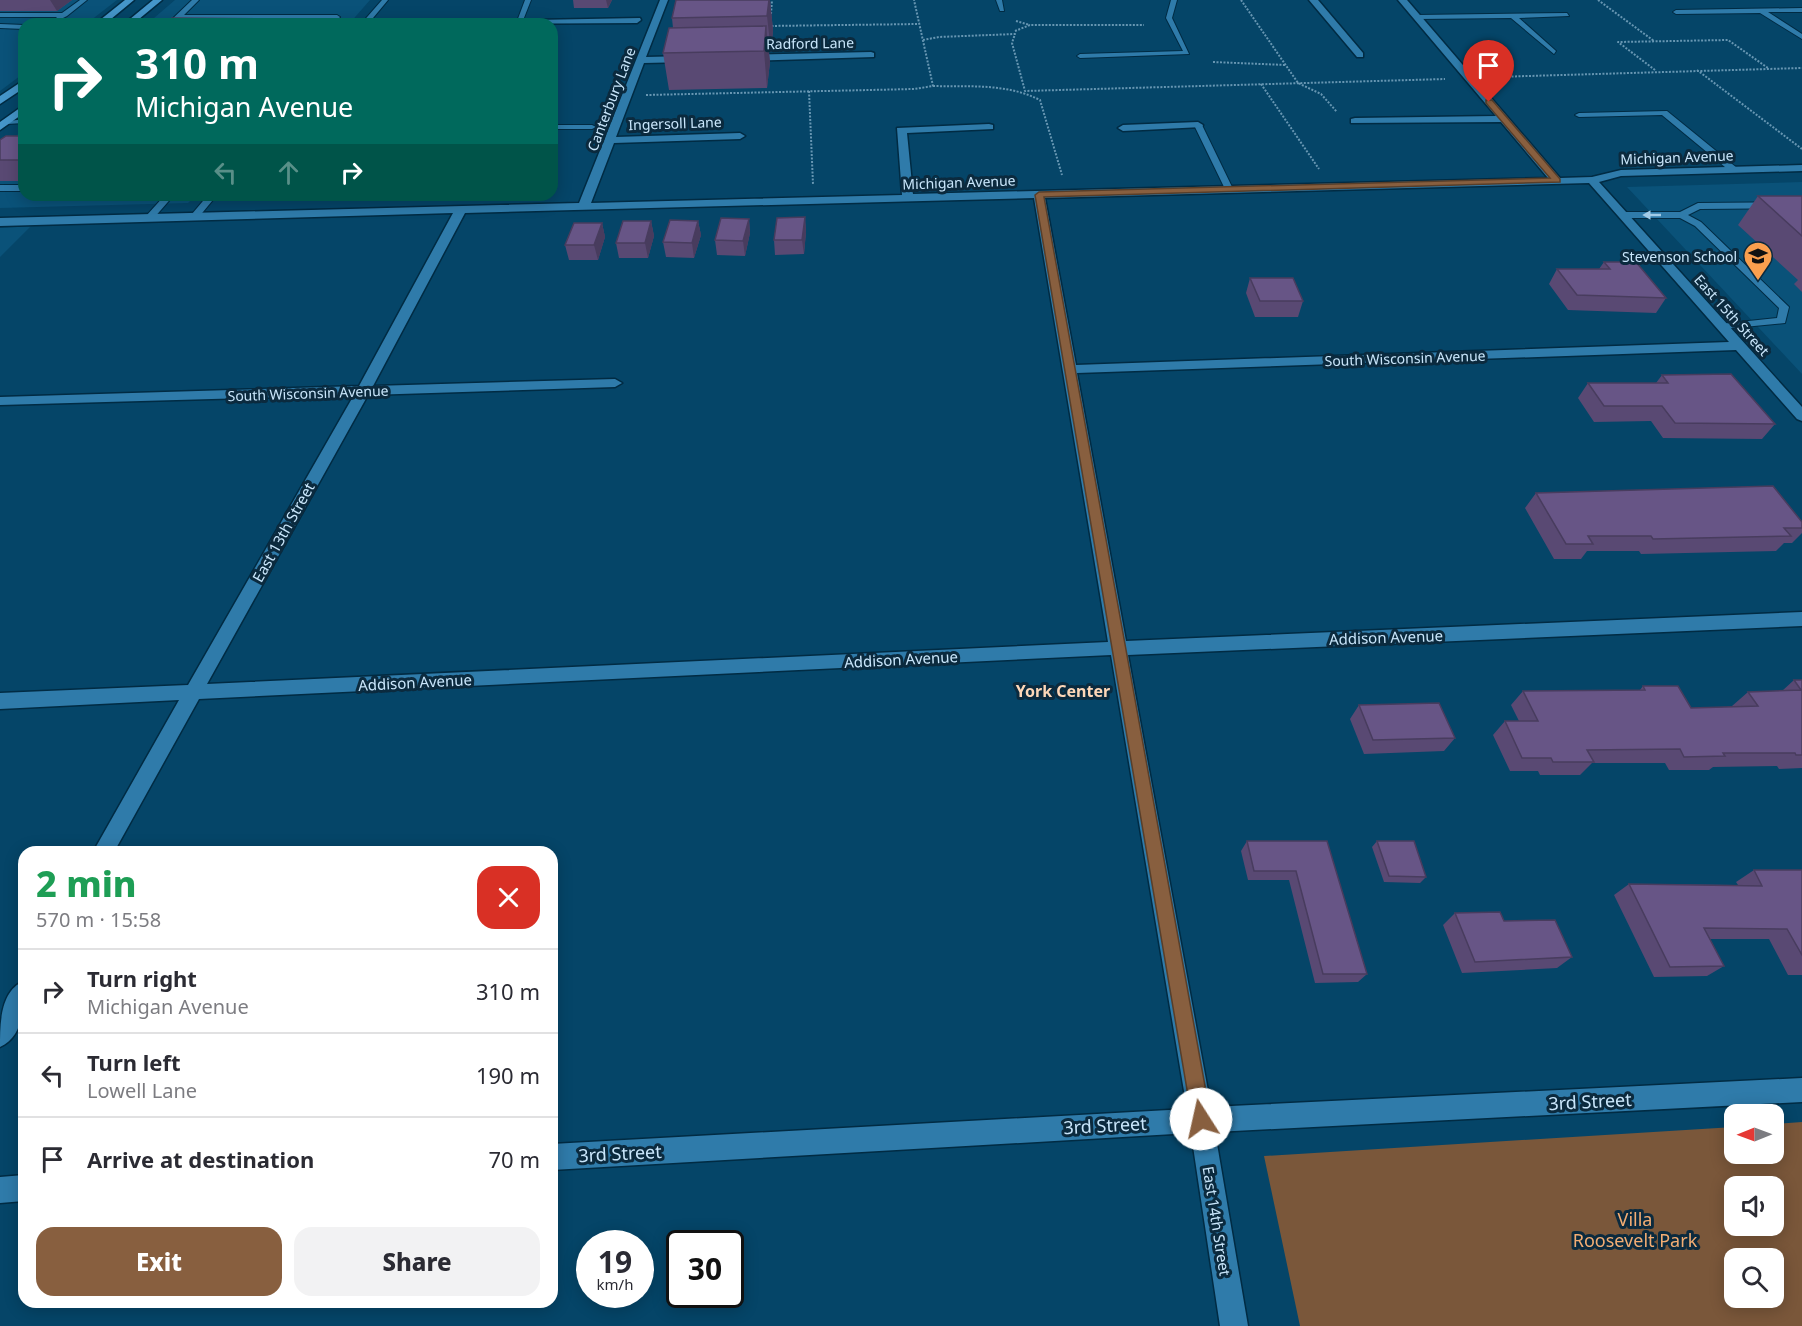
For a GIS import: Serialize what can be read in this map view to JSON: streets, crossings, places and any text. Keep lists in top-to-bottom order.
{
  "streets": {
    "street": [
      "Radford Lane",
      "Canterbury Lane",
      "Ingersoll Lane",
      "Michigan Avenue",
      "East 15th Street",
      "South Wisconsin Avenue",
      "East 13th Street",
      "Addison Avenue",
      "3rd Street",
      "East 14th Street"
    ]
  },
  "crossings": [
    ["Canterbury Lane", "Ingersoll Lane"],
    ["Canterbury Lane", "Michigan Avenue"],
    ["Michigan Avenue", "East 15th Street"],
    ["Michigan Avenue", "East 13th Street"],
    ["Michigan Avenue", "East 14th Street"],
    ["East 15th Street", "South Wisconsin Avenue"],
    ["South Wisconsin Avenue", "East 13th Street"],
    ["South Wisconsin Avenue", "East 14th Street"],
    ["East 13th Street", "Addison Avenue"],
    ["Addison Avenue", "East 14th Street"],
    ["3rd Street", "East 14th Street"]
  ],
  "districts": ["York Center"],
  "parks": ["Villa Roosevelt Park"],
  "places": {
    "school or university": ["Stevenson School"]
  },
  "north": "left",
  "page": {
    "turn": ["310 m", "Michigan Avenue"],
    "heading": ["2 min", "570 m · 15:58"],
    "list": [
      {
        "name": "Turn right",
        "note": "Michigan Avenue",
        "value": "310 m"
      },
      {
        "name": "Turn left",
        "note": "Lowell Lane",
        "value": "190 m"
      },
      {
        "name": "Arrive at destination",
        "value": "70 m"
      }
    ],
    "buttons": ["Exit", "Share"],
    "speed": "19 km/h",
    "limit": "30"
  }
}
